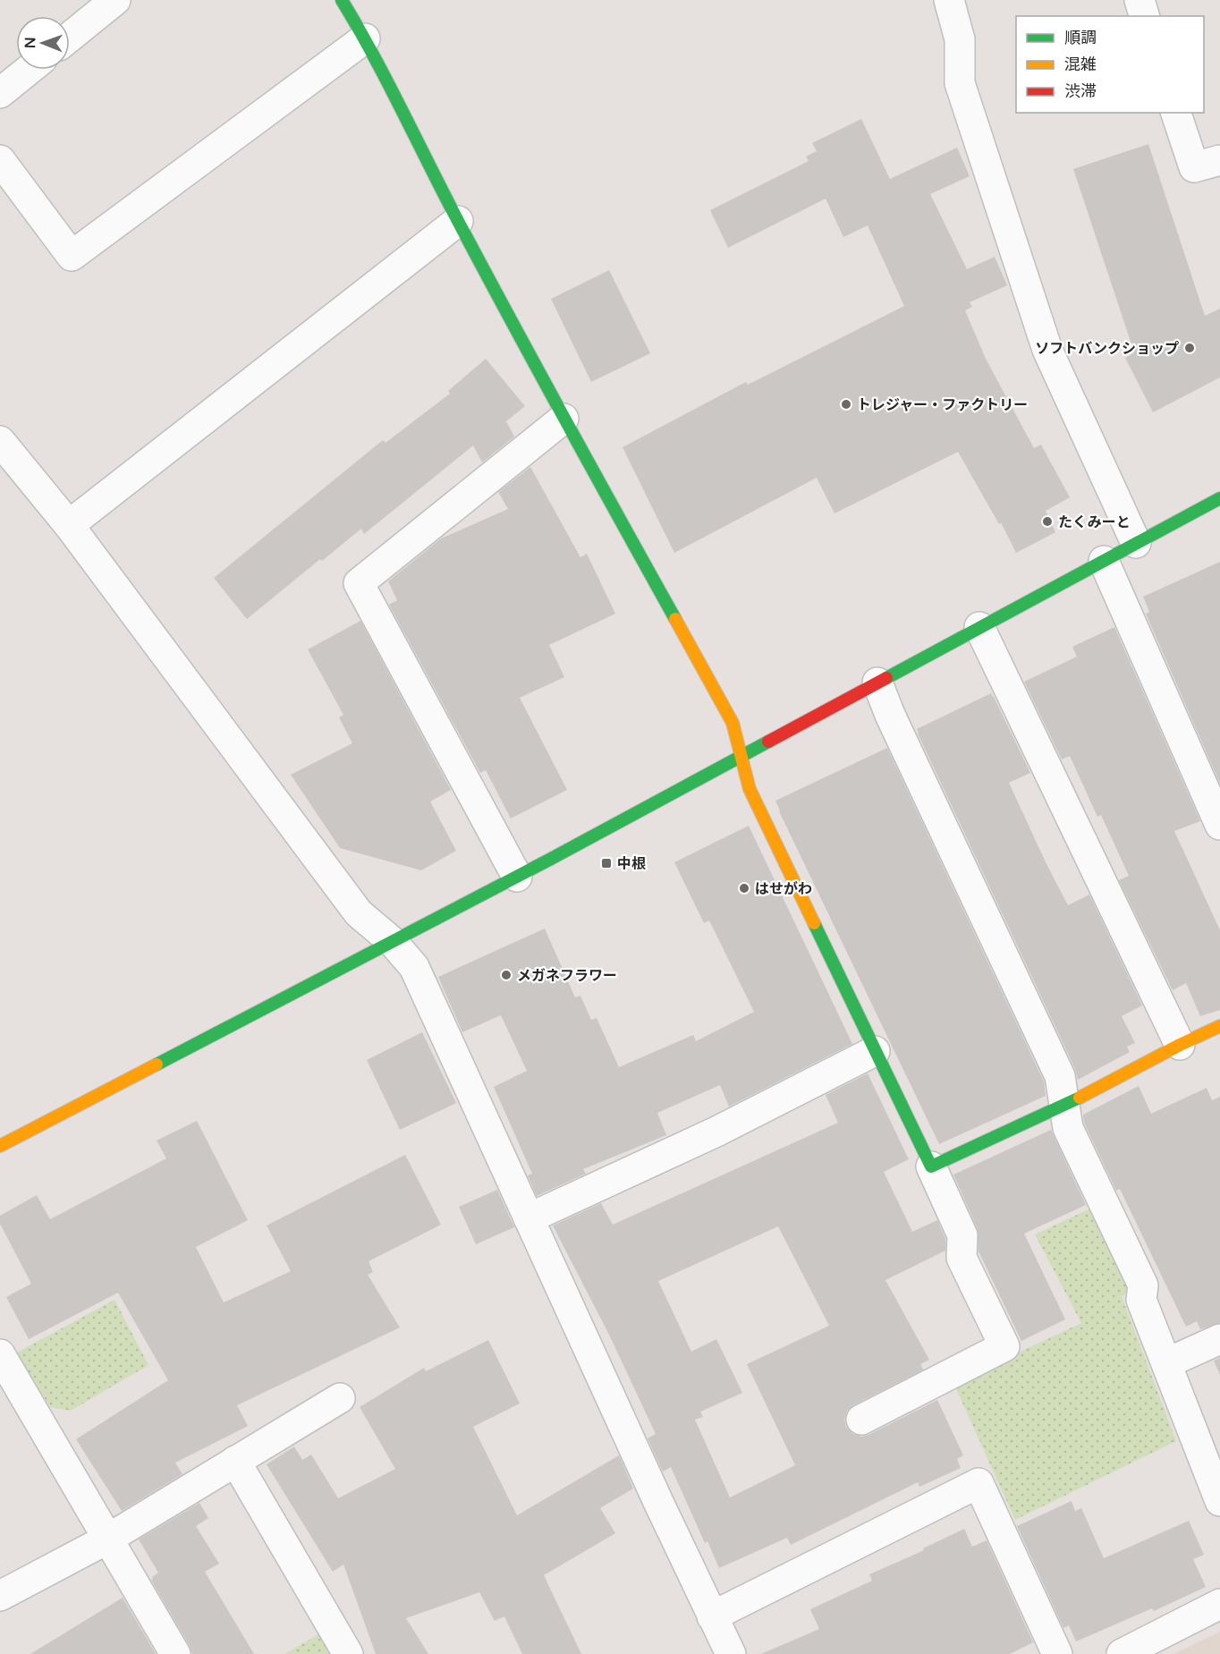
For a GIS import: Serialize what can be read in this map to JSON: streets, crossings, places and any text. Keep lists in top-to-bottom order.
{
  "places": {
    "other": [
      "ソフトバンクショップ",
      "トレジャー・ファクトリー",
      "たくみーと",
      "はせがわ",
      "メガネフラワー"
    ],
    "transit": ["中根"]
  },
  "legend": ["順調", "混雑", "渋滞"],
  "north": "left"
}
